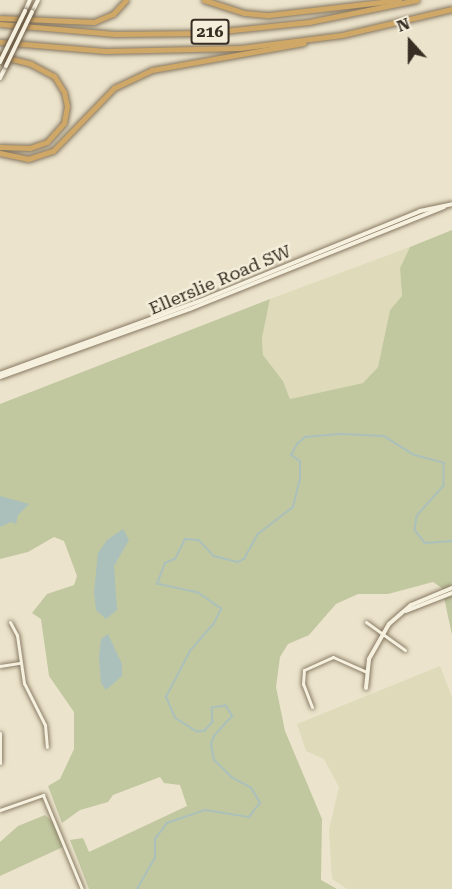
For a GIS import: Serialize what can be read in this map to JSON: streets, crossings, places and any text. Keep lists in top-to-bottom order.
{
  "streets": {
    "highway": ["216"],
    "main road": ["Ellerslie Road SW"]
  },
  "north": "top"
}
